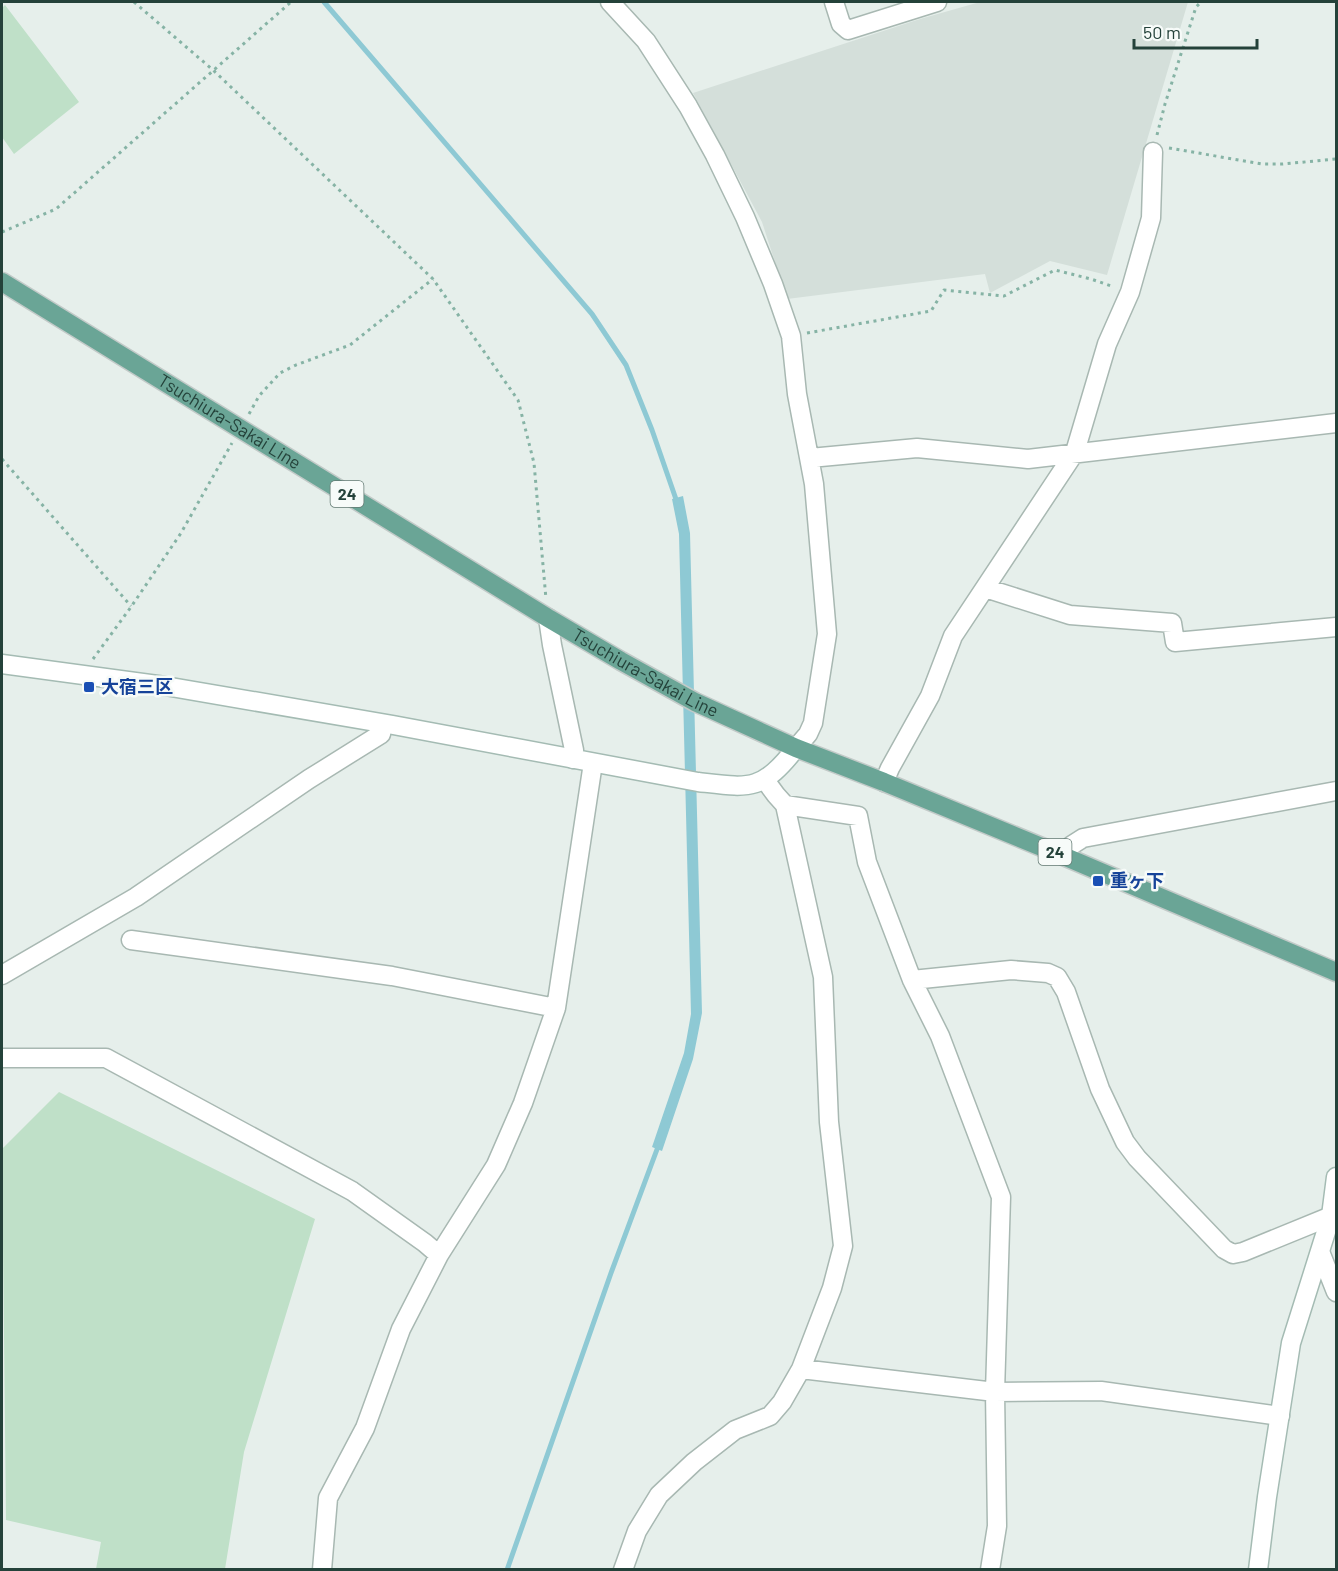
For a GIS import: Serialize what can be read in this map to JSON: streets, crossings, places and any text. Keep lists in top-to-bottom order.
{
  "streets": {
    "main road": ["Tsuchiura-Sakai Line", "24"]
  },
  "places": {
    "transit": ["大宿三区", "重ヶ下"]
  },
  "scale_bar": "50 m"
}
